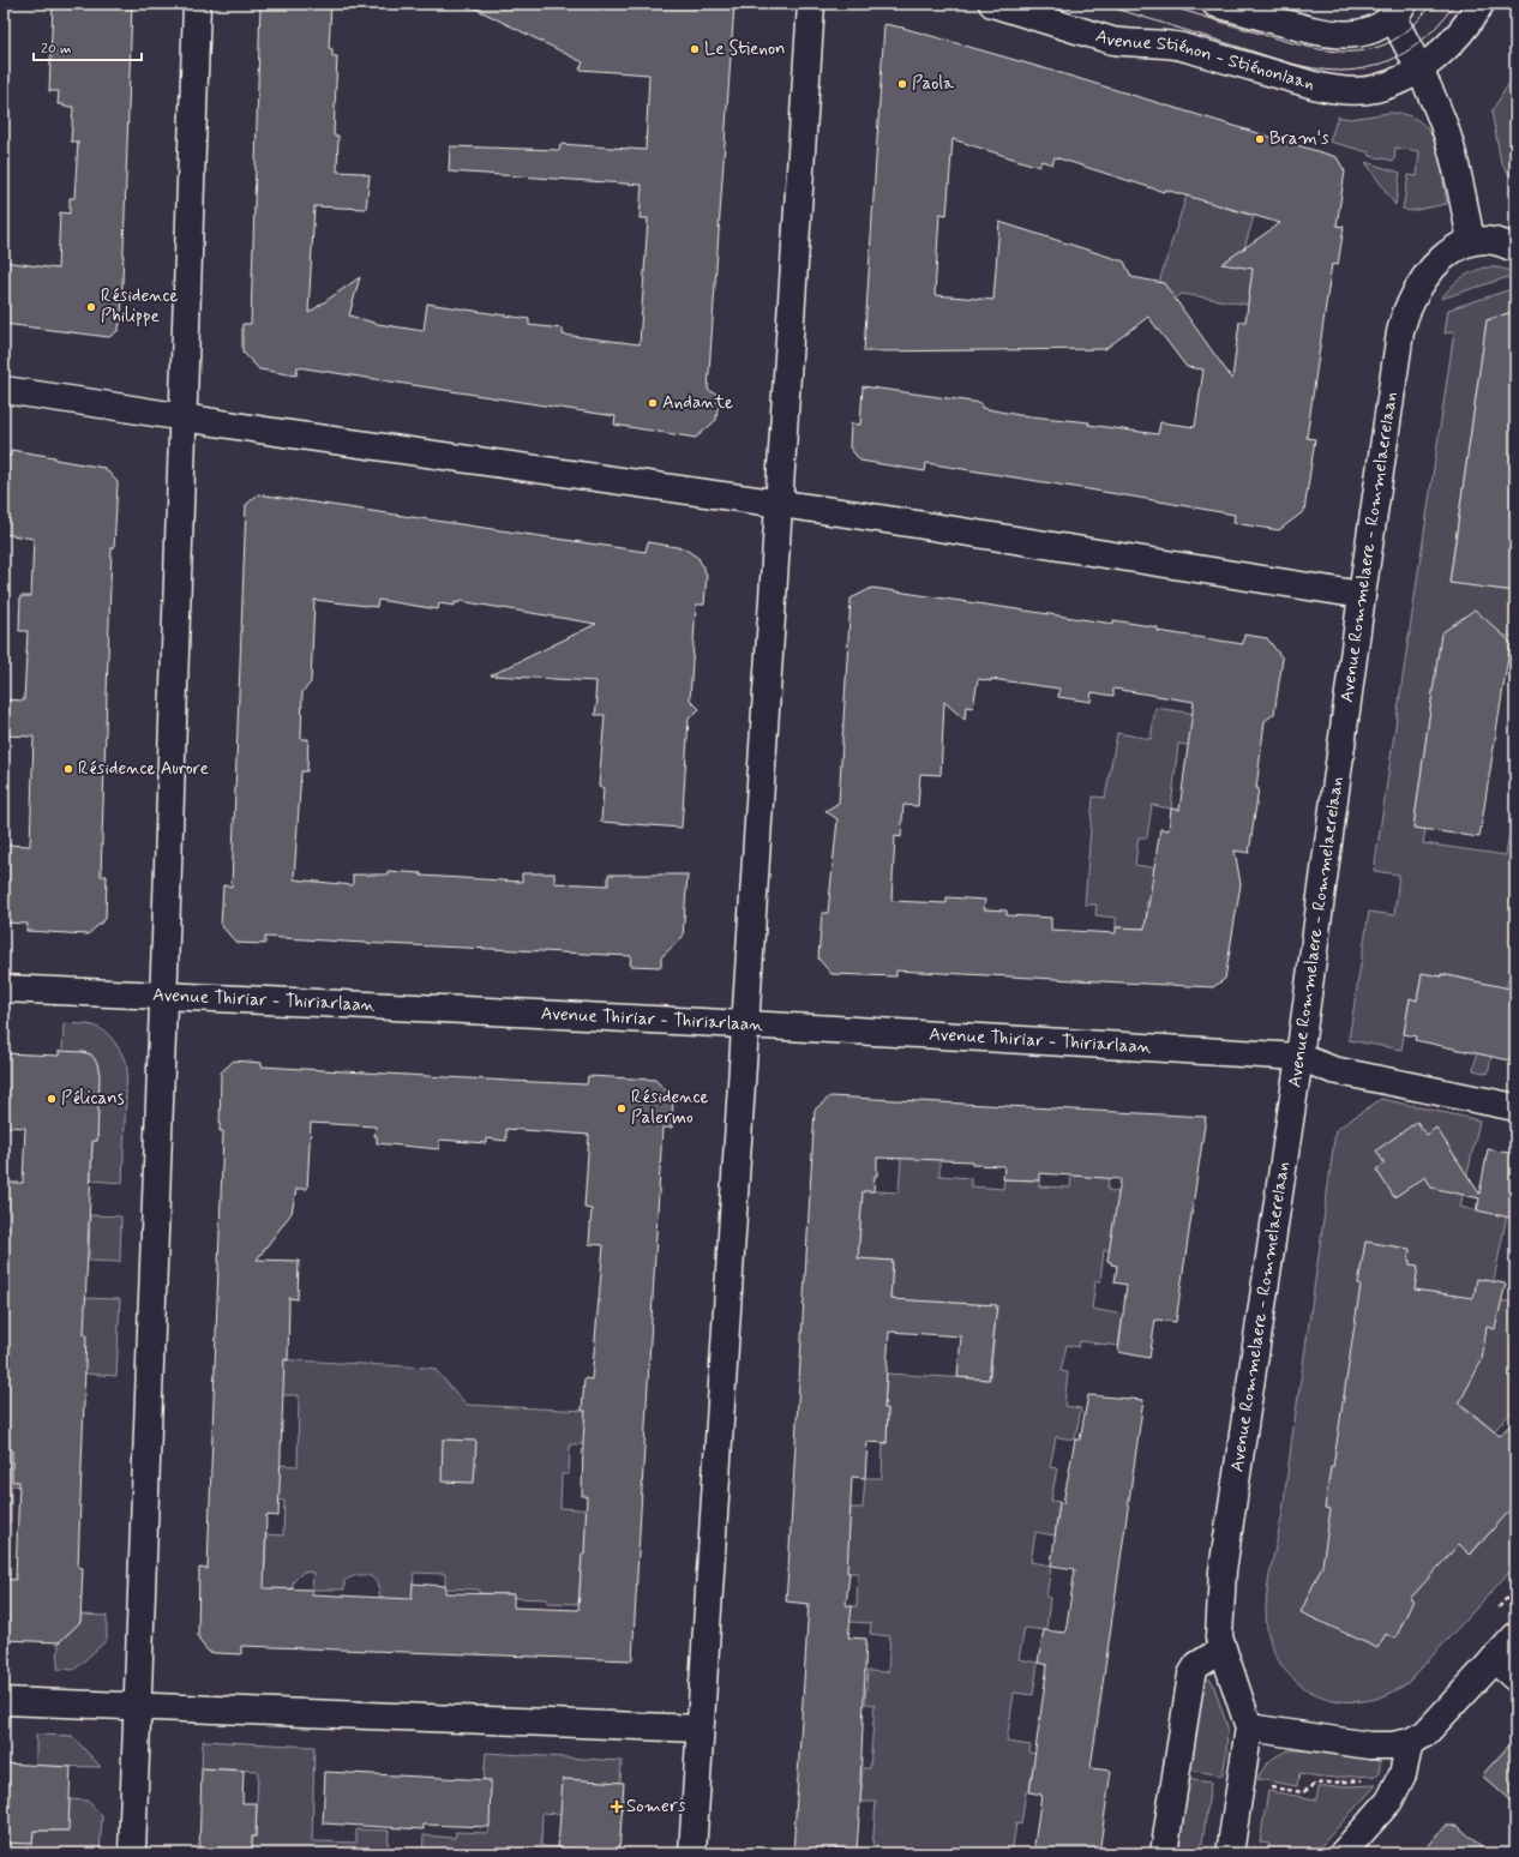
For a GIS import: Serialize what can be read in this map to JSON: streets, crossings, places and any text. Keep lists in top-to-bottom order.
{
  "streets": {
    "street": ["Avenue Stiénon - Stiénonlaan", "Avenue Rommelaere - Rommelaerelaan", "Avenue Thiriar - Thiriarlaan"]
  },
  "crossings": [
    ["Avenue Rommelaere - Rommelaerelaan", "Avenue Thiriar - Thiriarlaan"]
  ],
  "places": {
    "other": [
      "Le Stienon",
      "Paola",
      "Bram's",
      "Résidence Philippe",
      "Andante",
      "Résidence Aurore",
      "Pélicans",
      "Résidence Palermo"
    ],
    "health": ["Somers"]
  },
  "scale_bar": "20 m"
}
